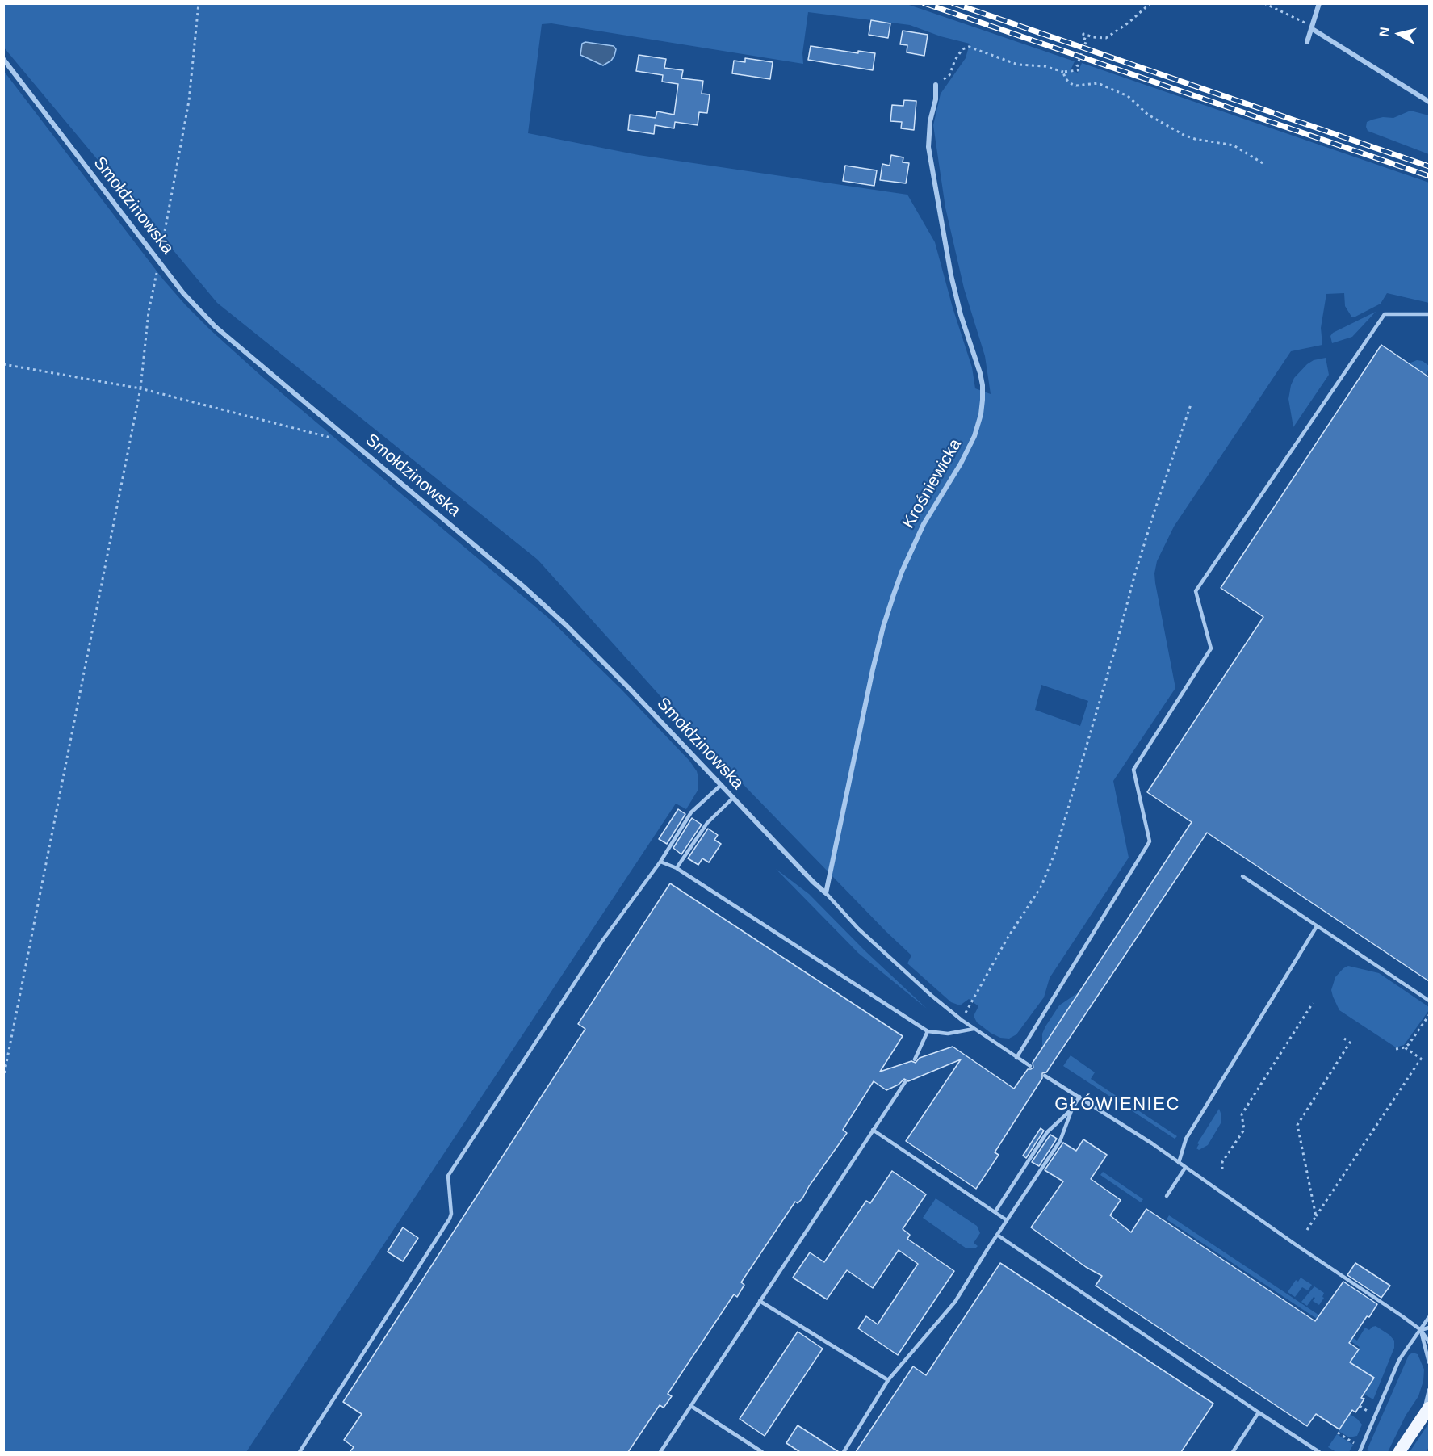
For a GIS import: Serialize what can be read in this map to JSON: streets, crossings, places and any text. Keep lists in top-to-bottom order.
{
  "streets": {
    "street": ["Smołdzinowska", "Krośniewicka"]
  },
  "crossings": [
    ["Smołdzinowska", "Krośniewicka"]
  ],
  "districts": ["GŁÓWIENIEC"],
  "north": "left"
}
